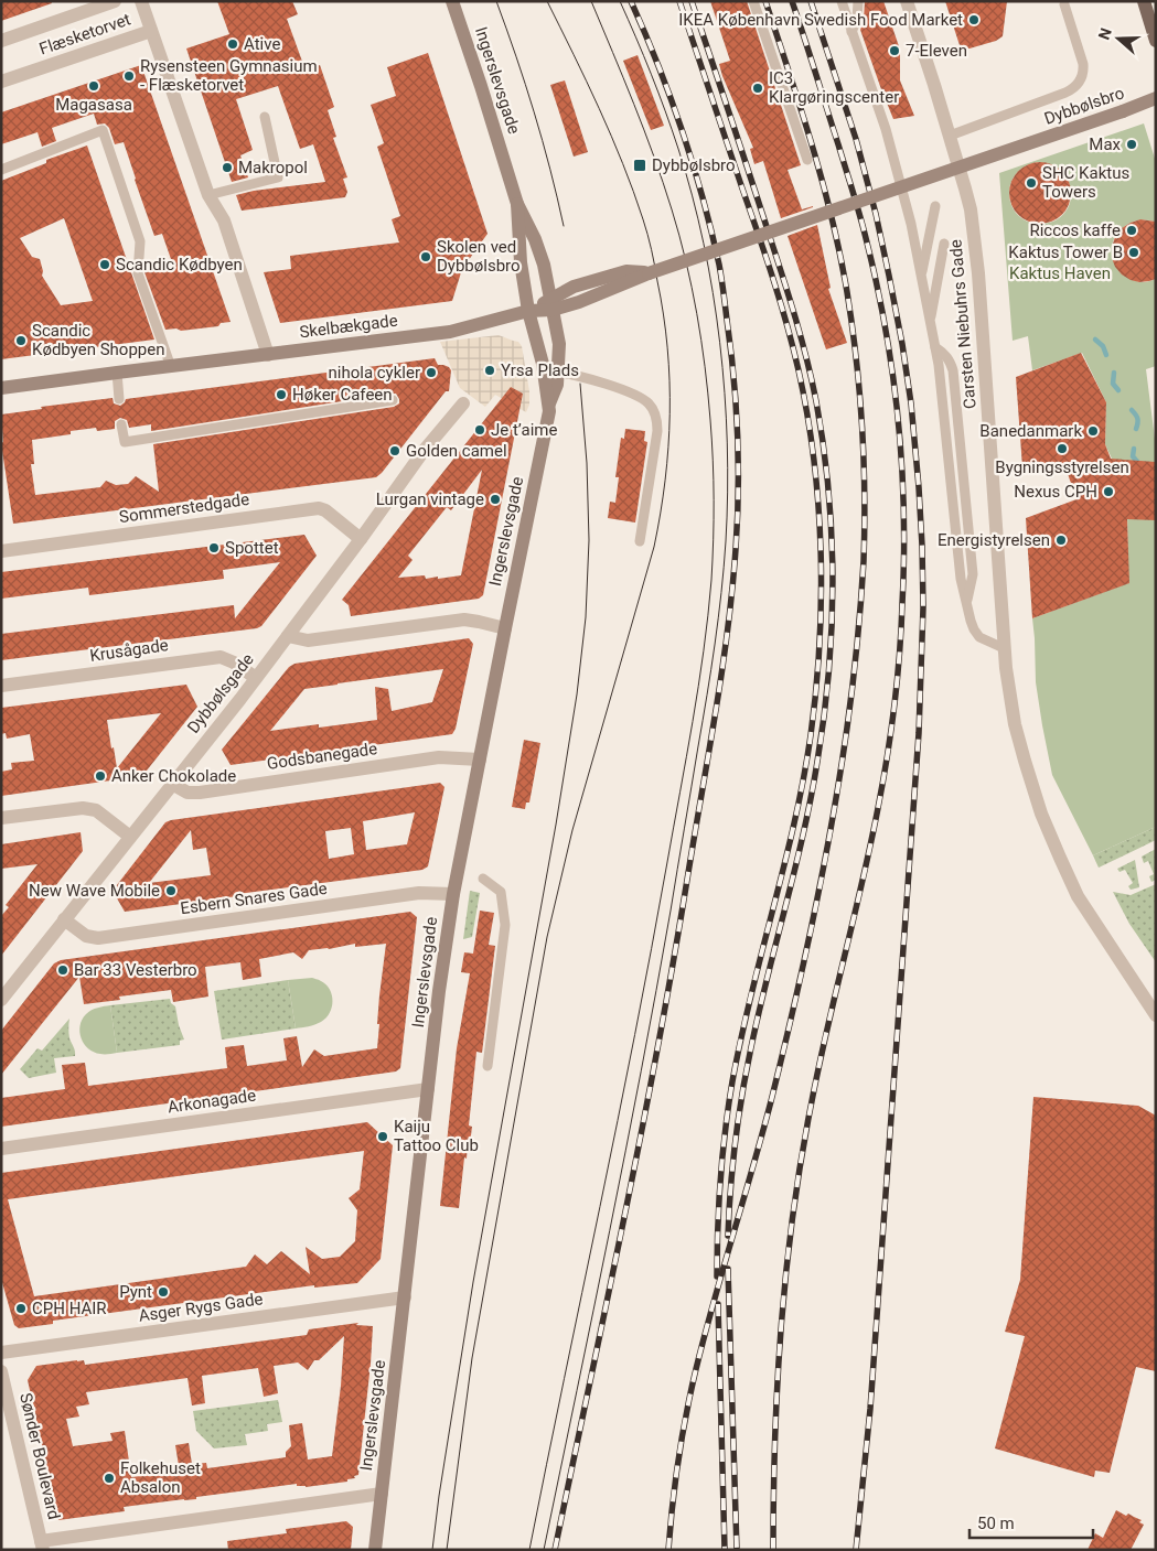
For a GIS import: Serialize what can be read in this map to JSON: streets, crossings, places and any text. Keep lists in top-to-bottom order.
{
  "streets": {
    "street": [
      "Flæsketorvet",
      "Ingerslevsgade",
      "Dybbølsbro",
      "Carsten Niebuhrs Gade",
      "Skelbækgade",
      "Sommerstedgade",
      "Krusågade",
      "Dybbølsgade",
      "Godsbanegade",
      "Esbern Snares Gade",
      "Arkonagade",
      "Asger Rygs Gade",
      "Sønder Boulevard"
    ]
  },
  "crossings": [
    ["Ingerslevsgade", "Dybbølsbro"],
    ["Ingerslevsgade", "Skelbækgade"],
    ["Ingerslevsgade", "Godsbanegade"],
    ["Ingerslevsgade", "Esbern Snares Gade"],
    ["Ingerslevsgade", "Arkonagade"],
    ["Ingerslevsgade", "Asger Rygs Gade"],
    ["Dybbølsbro", "Skelbækgade"],
    ["Sommerstedgade", "Dybbølsgade"],
    ["Krusågade", "Dybbølsgade"],
    ["Dybbølsgade", "Godsbanegade"],
    ["Dybbølsgade", "Esbern Snares Gade"]
  ],
  "parks": ["Kaktus Haven"],
  "places": {
    "other": [
      "IKEA København Swedish Food Market",
      "Ative",
      "7-Eleven",
      "Rysensteen Gymnasium - Flæsketorvet",
      "Magasasa",
      "IC3 Klargøringscenter",
      "Max",
      "Makropol",
      "SHC Kaktus Towers",
      "Riccos kaffe",
      "Kaktus Tower B",
      "Skolen ved Dybbølsbro",
      "Scandic Kødbyen",
      "Scandic Kødbyen Shoppen",
      "Yrsa Plads",
      "nihola cykler",
      "Høker Cafeen",
      "Je t’aime",
      "Banedanmark",
      "Bygningsstyrelsen",
      "Golden camel",
      "Nexus CPH",
      "Lurgan vintage",
      "Energistyrelsen",
      "Spottet",
      "Anker Chokolade",
      "New Wave Mobile",
      "Bar 33 Vesterbro",
      "Kaiju Tattoo Club",
      "Pynt",
      "CPH HAIR",
      "Folkehuset Absalon"
    ],
    "transit": ["Dybbølsbro"]
  },
  "scale_bar": "50 m",
  "north": "left"
}
